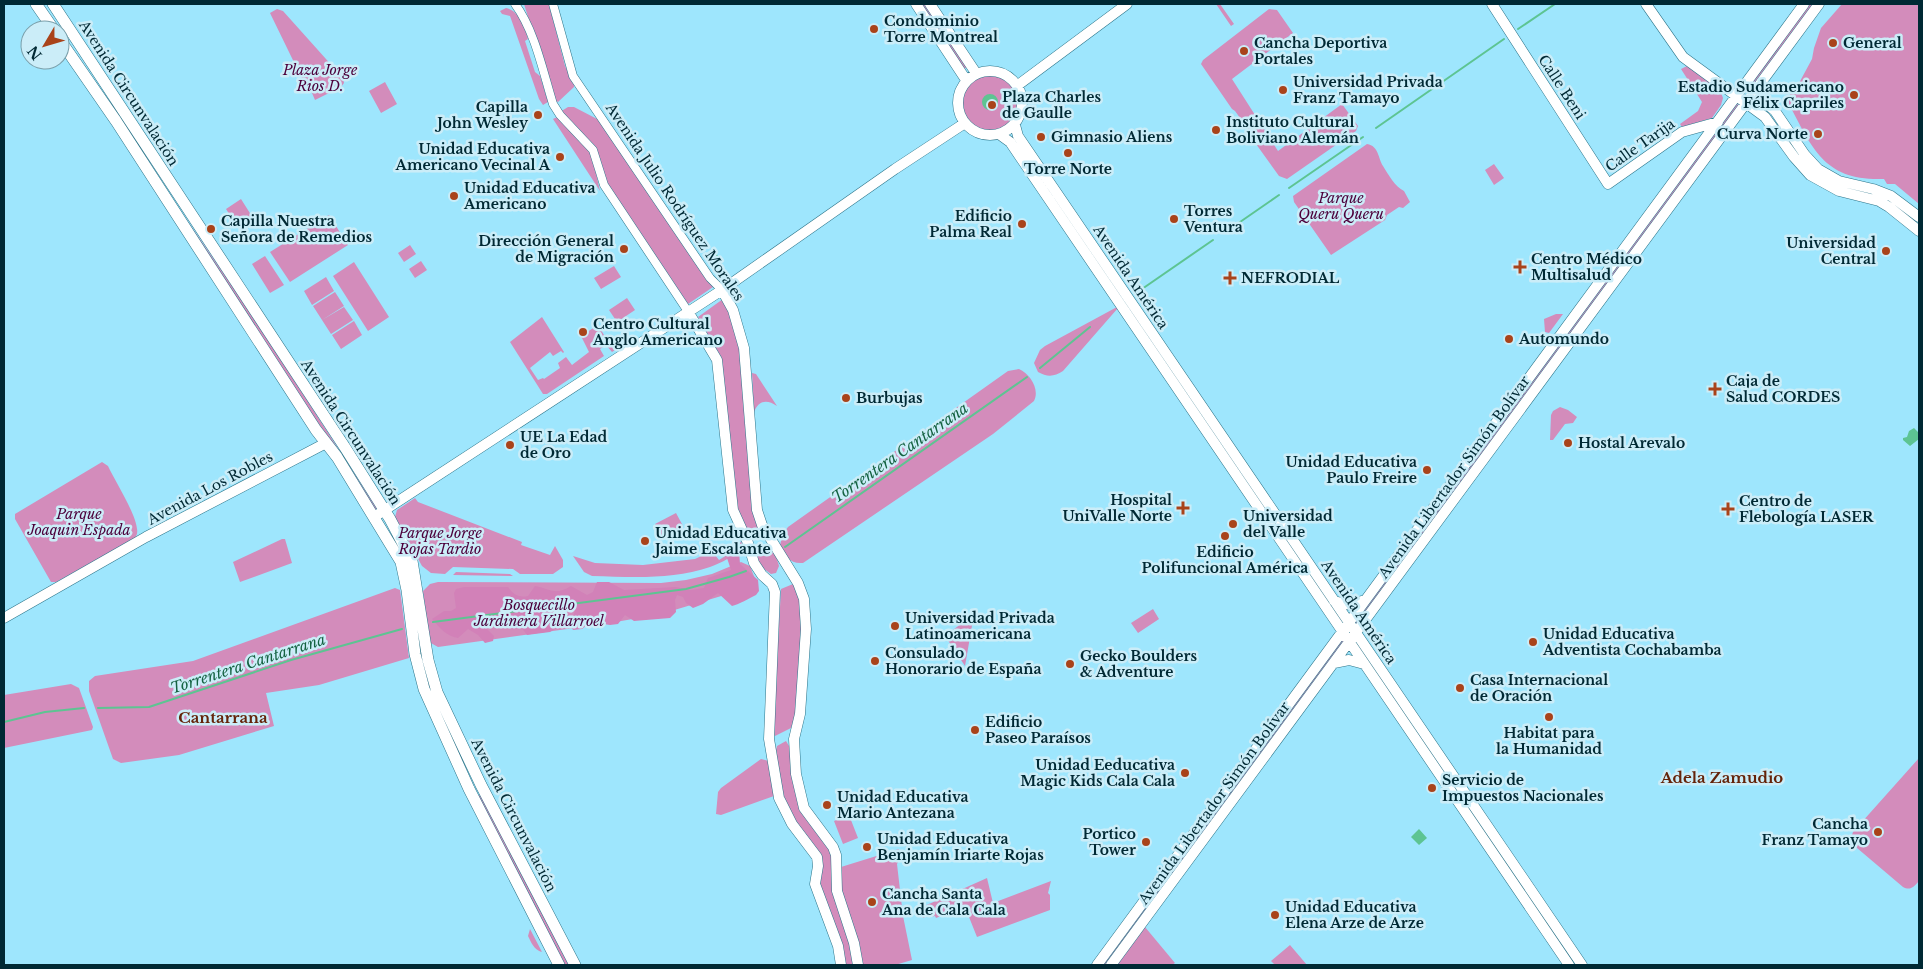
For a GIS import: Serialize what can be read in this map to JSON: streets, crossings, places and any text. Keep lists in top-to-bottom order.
{
  "streets": {
    "highway": ["Avenida Circunvalación"],
    "main road": [
      "Calle Beni",
      "Calle Tarija",
      "Avenida Julio Rodríguez Morales",
      "Avenida América",
      "Avenida Libertador Simón Bolívar",
      "Avenida Los Robles"
    ]
  },
  "crossings": [
    ["Calle Beni", "Calle Tarija"],
    ["Avenida Circunvalación", "Avenida Los Robles"],
    ["Calle Tarija", "Avenida Libertador Simón Bolívar"],
    ["Avenida América", "Avenida Libertador Simón Bolívar"]
  ],
  "districts": ["Cantarrana", "Adela Zamudio"],
  "water": ["Torrentera Cantarrana"],
  "parks": [
    "Plaza Jorge Rios D.",
    "Parque Queru Queru",
    "Parque Joaquin Espada",
    "Parque Jorge Rojas Tardio",
    "Bosquecillo Jardinera Villarroel"
  ],
  "places": {
    "other": [
      "Condominio Torre Montreal",
      "General",
      "Cancha Deportiva Portales",
      "Universidad Privada Franz Tamayo",
      "Estadio Sudamericano Félix Capriles",
      "Plaza Charles de Gaulle",
      "Capilla John Wesley",
      "Instituto Cultural Boliviano Alemán",
      "Curva Norte",
      "Gimnasio Aliens",
      "Torre Norte",
      "Unidad Educativa Americano Vecinal A",
      "Unidad Educativa Americano",
      "Torres Ventura",
      "Edificio Palma Real",
      "Capilla Nuestra Señora de Remedios",
      "Dirección General de Migración",
      "Universidad Central",
      "Centro Cultural Anglo Americano",
      "Automundo",
      "Burbujas",
      "Hostal Arevalo",
      "UE La Edad de Oro",
      "Unidad Educativa Paulo Freire",
      "Universidad del Valle",
      "Edificio Polifuncional América",
      "Unidad Educativa Jaime Escalante",
      "Universidad Privada Latinoamericana",
      "Unidad Educativa Adventista Cochabamba",
      "Consulado Honorario de España",
      "Gecko Boulders & Adventure",
      "Casa Internacional de Oración",
      "Habitat para la Humanidad",
      "Edificio Paseo Paraísos",
      "Unidad Eeducativa Magic Kids Cala Cala",
      "Servicio de Impuestos Nacionales",
      "Unidad Educativa Mario Antezana",
      "Cancha Franz Tamayo",
      "Portico Tower",
      "Unidad Educativa Benjamín Iriarte Rojas",
      "Cancha Santa Ana de Cala Cala",
      "Unidad Educativa Elena Arze de Arze"
    ],
    "health": [
      "Centro Médico Multisalud",
      "NEFRODIAL",
      "Caja de Salud CORDES",
      "Hospital UniValle Norte",
      "Centro de Flebología LASER"
    ]
  },
  "north": "bottom left"
}
